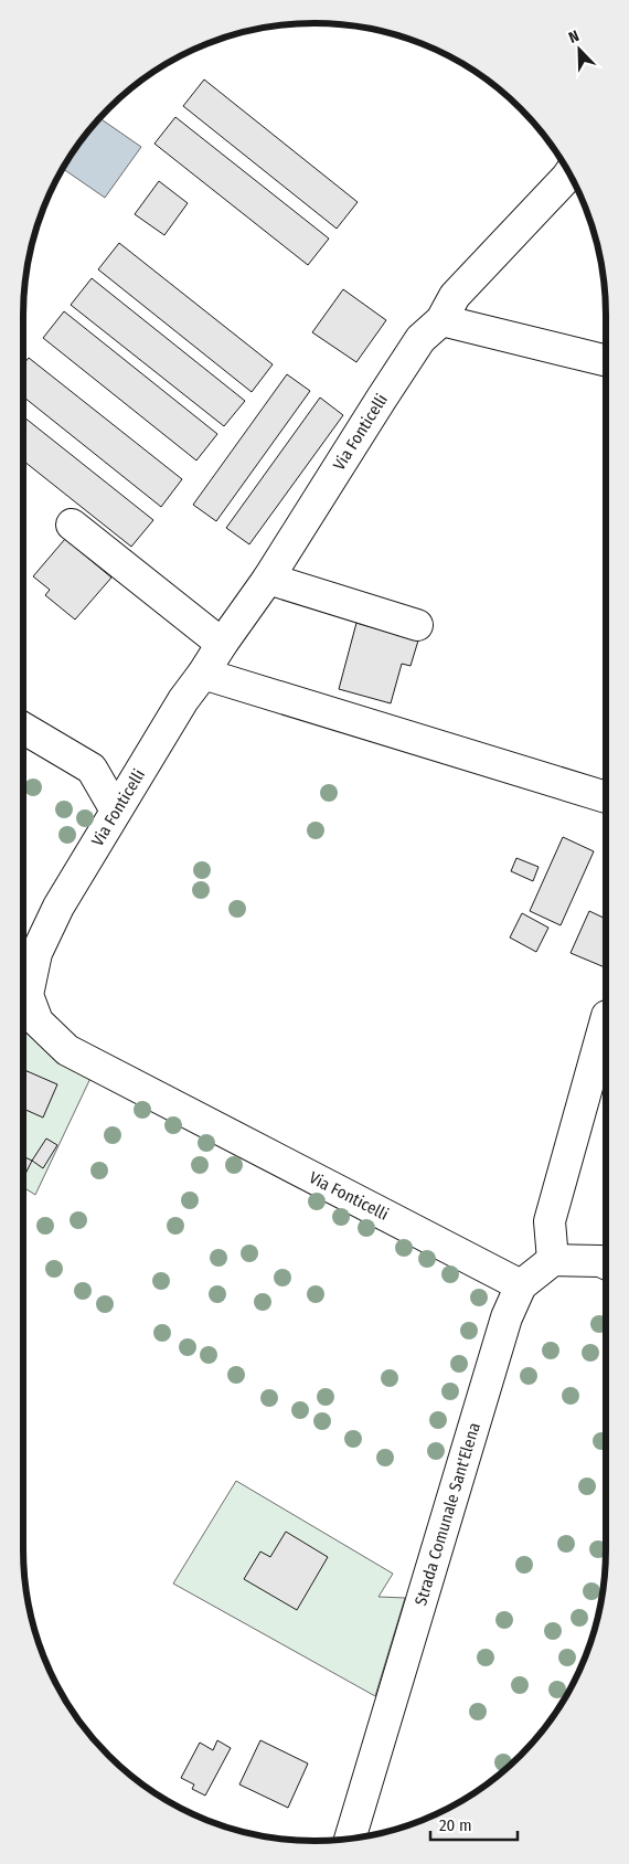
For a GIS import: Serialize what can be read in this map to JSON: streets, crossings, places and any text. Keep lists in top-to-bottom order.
{
  "streets": {
    "street": ["Via Fonticelli", "Strada Comunale Sant'Elena"]
  },
  "crossings": [
    ["Via Fonticelli", "Strada Comunale Sant'Elena"]
  ],
  "scale_bar": "20 m",
  "north": "top left"
}
